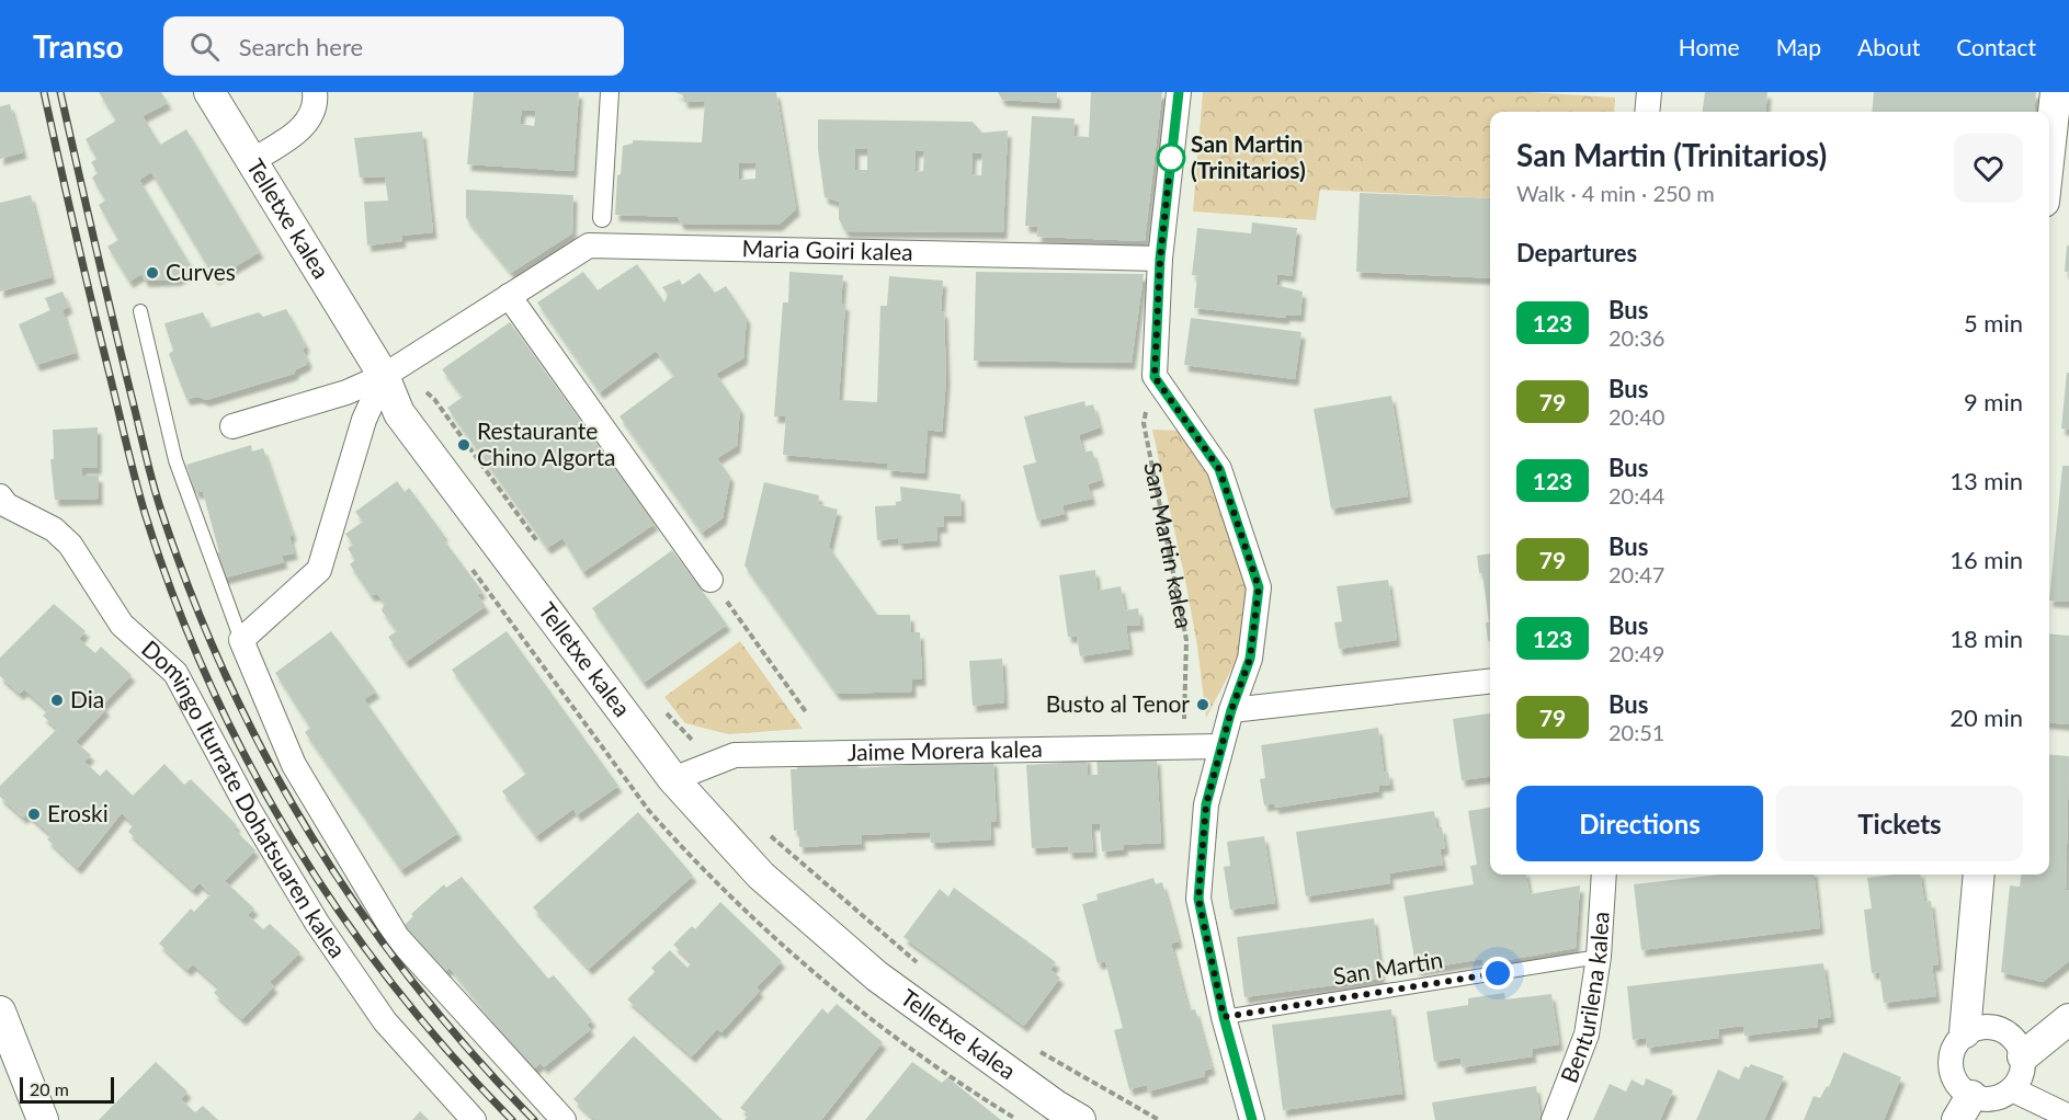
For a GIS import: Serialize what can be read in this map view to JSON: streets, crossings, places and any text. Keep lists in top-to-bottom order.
{
  "streets": {
    "street": [
      "Telletxe kalea",
      "Maria Goiri kalea",
      "Jaime Morera kalea",
      "Domingo Iturrate Dohatsuaren kalea",
      "Benturilena kalea"
    ],
    "lane": ["San Martin"],
    "path": ["San Martin kalea"]
  },
  "crossings": [
    ["Telletxe kalea", "Maria Goiri kalea"],
    ["Telletxe kalea", "Jaime Morera kalea"],
    ["San Martin", "Benturilena kalea"]
  ],
  "places": [
    "San Martin (Trinitarios)",
    "Curves",
    "Restaurante Chino Algorta",
    "Dia",
    "Busto al Tenor",
    "Eroski"
  ],
  "lines": ["bus line 123"],
  "scale_bar": "20 m",
  "page": {
    "header": "Transo",
    "search": "Search here",
    "nav": [
      "Home",
      "Map",
      "About",
      "Contact"
    ],
    "heading": [
      ["San Martin (Trinitarios)", "Walk · 4 min · 250 m"],
      "Departures"
    ],
    "list": [
      {
        "mark": "123",
        "name": "Bus",
        "note": "20:36",
        "value": "5 min"
      },
      {
        "mark": "79",
        "name": "Bus",
        "note": "20:40",
        "value": "9 min"
      },
      {
        "mark": "123",
        "name": "Bus",
        "note": "20:44",
        "value": "13 min"
      },
      {
        "mark": "79",
        "name": "Bus",
        "note": "20:47",
        "value": "16 min"
      },
      {
        "mark": "123",
        "name": "Bus",
        "note": "20:49",
        "value": "18 min"
      },
      {
        "mark": "79",
        "name": "Bus",
        "note": "20:51",
        "value": "20 min"
      }
    ],
    "buttons": ["Directions", "Tickets"],
    "scale": "20 m"
  }
}
